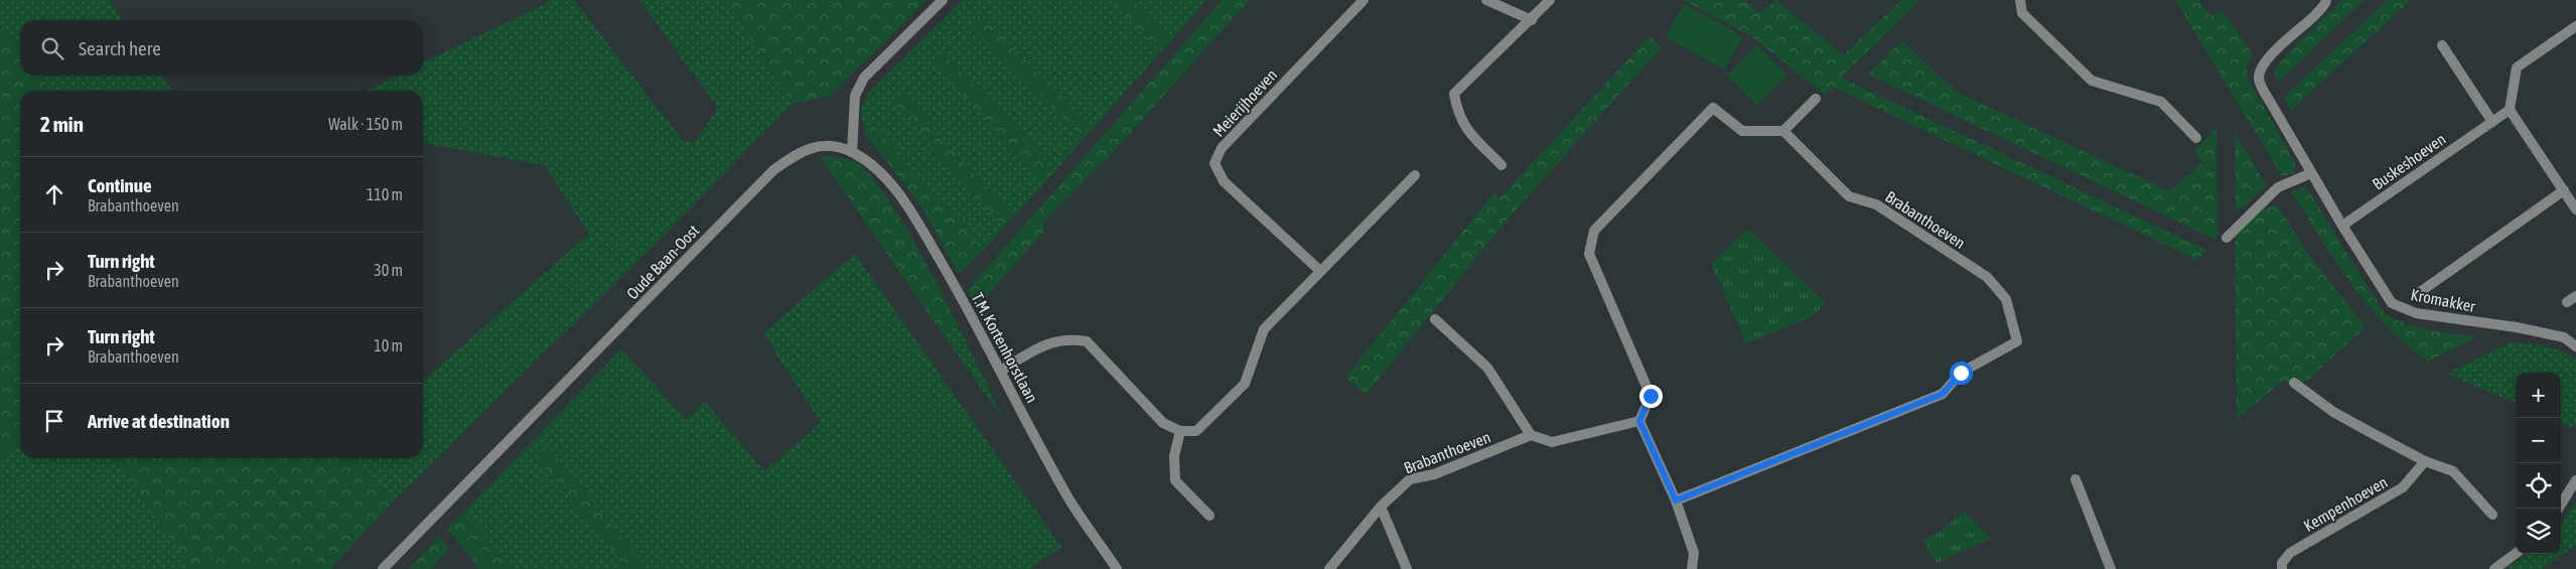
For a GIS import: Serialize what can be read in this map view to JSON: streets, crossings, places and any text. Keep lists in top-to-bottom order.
{
  "streets": {
    "street": [
      "Meierijhoeven",
      "Buskeshoeven",
      "Brabanthoeven",
      "Oude Baan-Oost",
      "Kromakker",
      "T.M. Kortenhorstlaan",
      "Kempenhoeven"
    ]
  },
  "crossings": [
    ["Buskeshoeven", "Kromakker"],
    ["Oude Baan-Oost", "T.M. Kortenhorstlaan"]
  ],
  "page": {
    "search": "Search here",
    "heading": ["2 min", "Walk · 150 m"],
    "list": [
      ["Continue", "Brabanthoeven", "110 m"],
      ["Turn right", "Brabanthoeven", "30 m"],
      ["Turn right", "Brabanthoeven", "10 m"],
      "Arrive at destination"
    ],
    "map_buttons": ["+", "−"]
  }
}
